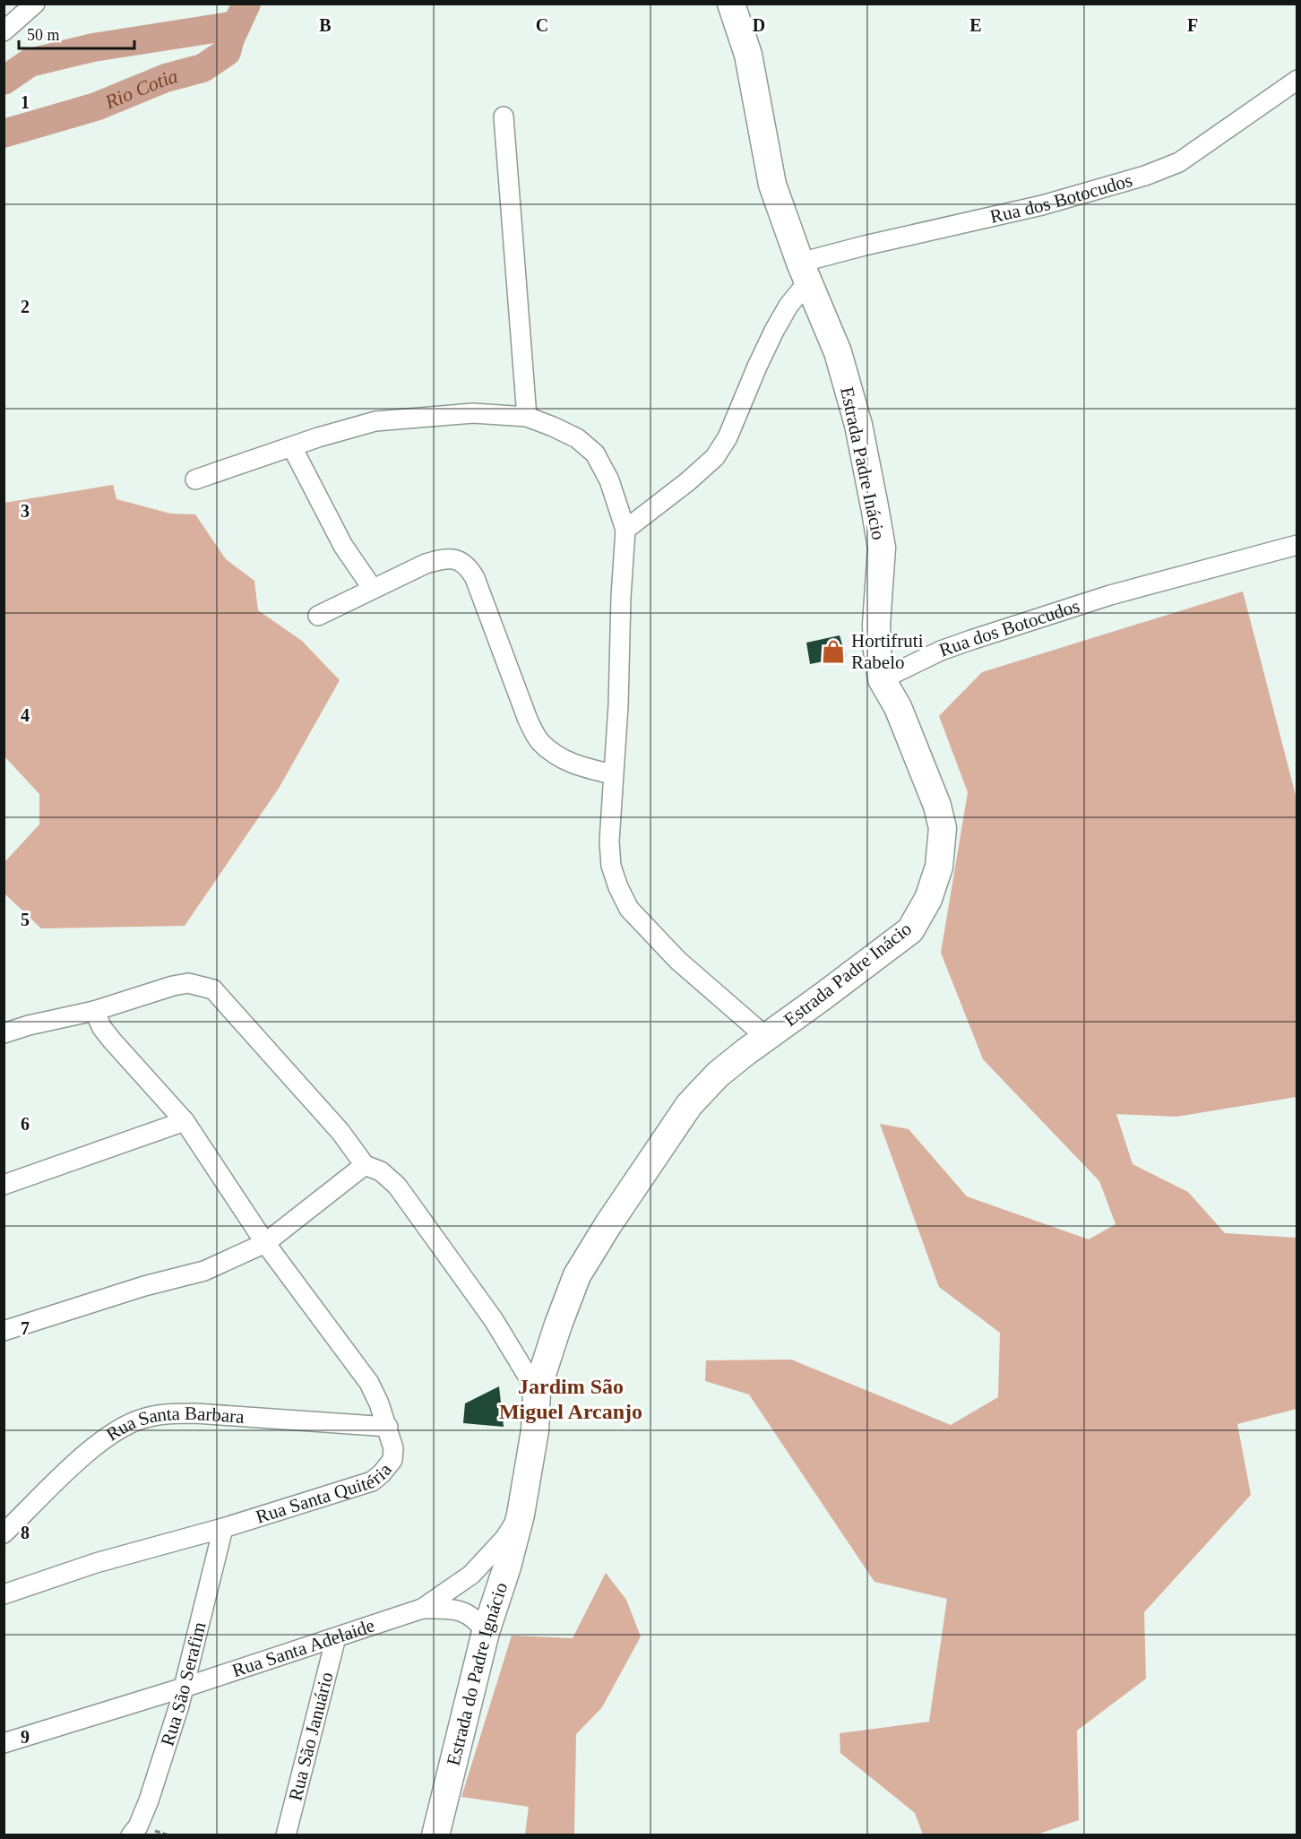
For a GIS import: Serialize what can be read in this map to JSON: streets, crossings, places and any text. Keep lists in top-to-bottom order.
{
  "streets": {
    "street": [
      "Rua dos Botocudos",
      "Estrada Padre Inácio",
      "Rua Santa Barbara",
      "Rua Santa Quitéria",
      "Rua Santa Adelaide",
      "Estrada do Padre Ignácio",
      "Rua São Serafim",
      "Rua São Januário"
    ]
  },
  "crossings": [
    ["Rua dos Botocudos", "Estrada Padre Inácio"],
    ["Estrada Padre Inácio", "Rua Santa Adelaide"],
    ["Estrada Padre Inácio", "Estrada do Padre Ignácio"],
    ["Rua Santa Barbara", "Rua Santa Quitéria"],
    ["Rua Santa Quitéria", "Rua São Serafim"],
    ["Rua Santa Adelaide", "Estrada do Padre Ignácio"],
    ["Rua Santa Adelaide", "Rua São Serafim"],
    ["Rua Santa Adelaide", "Rua São Januário"]
  ],
  "districts": ["Jardim São Miguel Arcanjo"],
  "water": ["Rio Cotia"],
  "places": {
    "shop": ["Hortifruti Rabelo"]
  },
  "scale_bar": "50 m",
  "grid": {
    "columns": [
      "B",
      "C",
      "D",
      "E",
      "F"
    ],
    "rows": [
      "1",
      "2",
      "3",
      "4",
      "5",
      "6",
      "7",
      "8",
      "9"
    ]
  }
}
